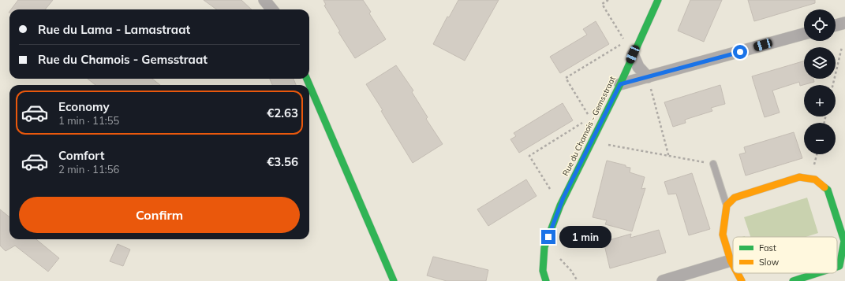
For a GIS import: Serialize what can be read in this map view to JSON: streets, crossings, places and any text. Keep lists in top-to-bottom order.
{
  "streets": {
    "street": ["Rue du Chamois - Gemsstraat"]
  },
  "legend": ["Fast", "Slow"],
  "page": {
    "map_buttons": ["+", "−"],
    "banner": ["Rue du Lama - Lamastraat", "Rue du Chamois - Gemsstraat"],
    "list": [
      {
        "name": "Economy",
        "note": "1 min · 11:55",
        "value": "€2.63"
      },
      {
        "name": "Comfort",
        "note": "2 min · 11:56",
        "value": "€3.56"
      }
    ],
    "buttons": "Confirm",
    "bubble": "1 min"
  }
}
